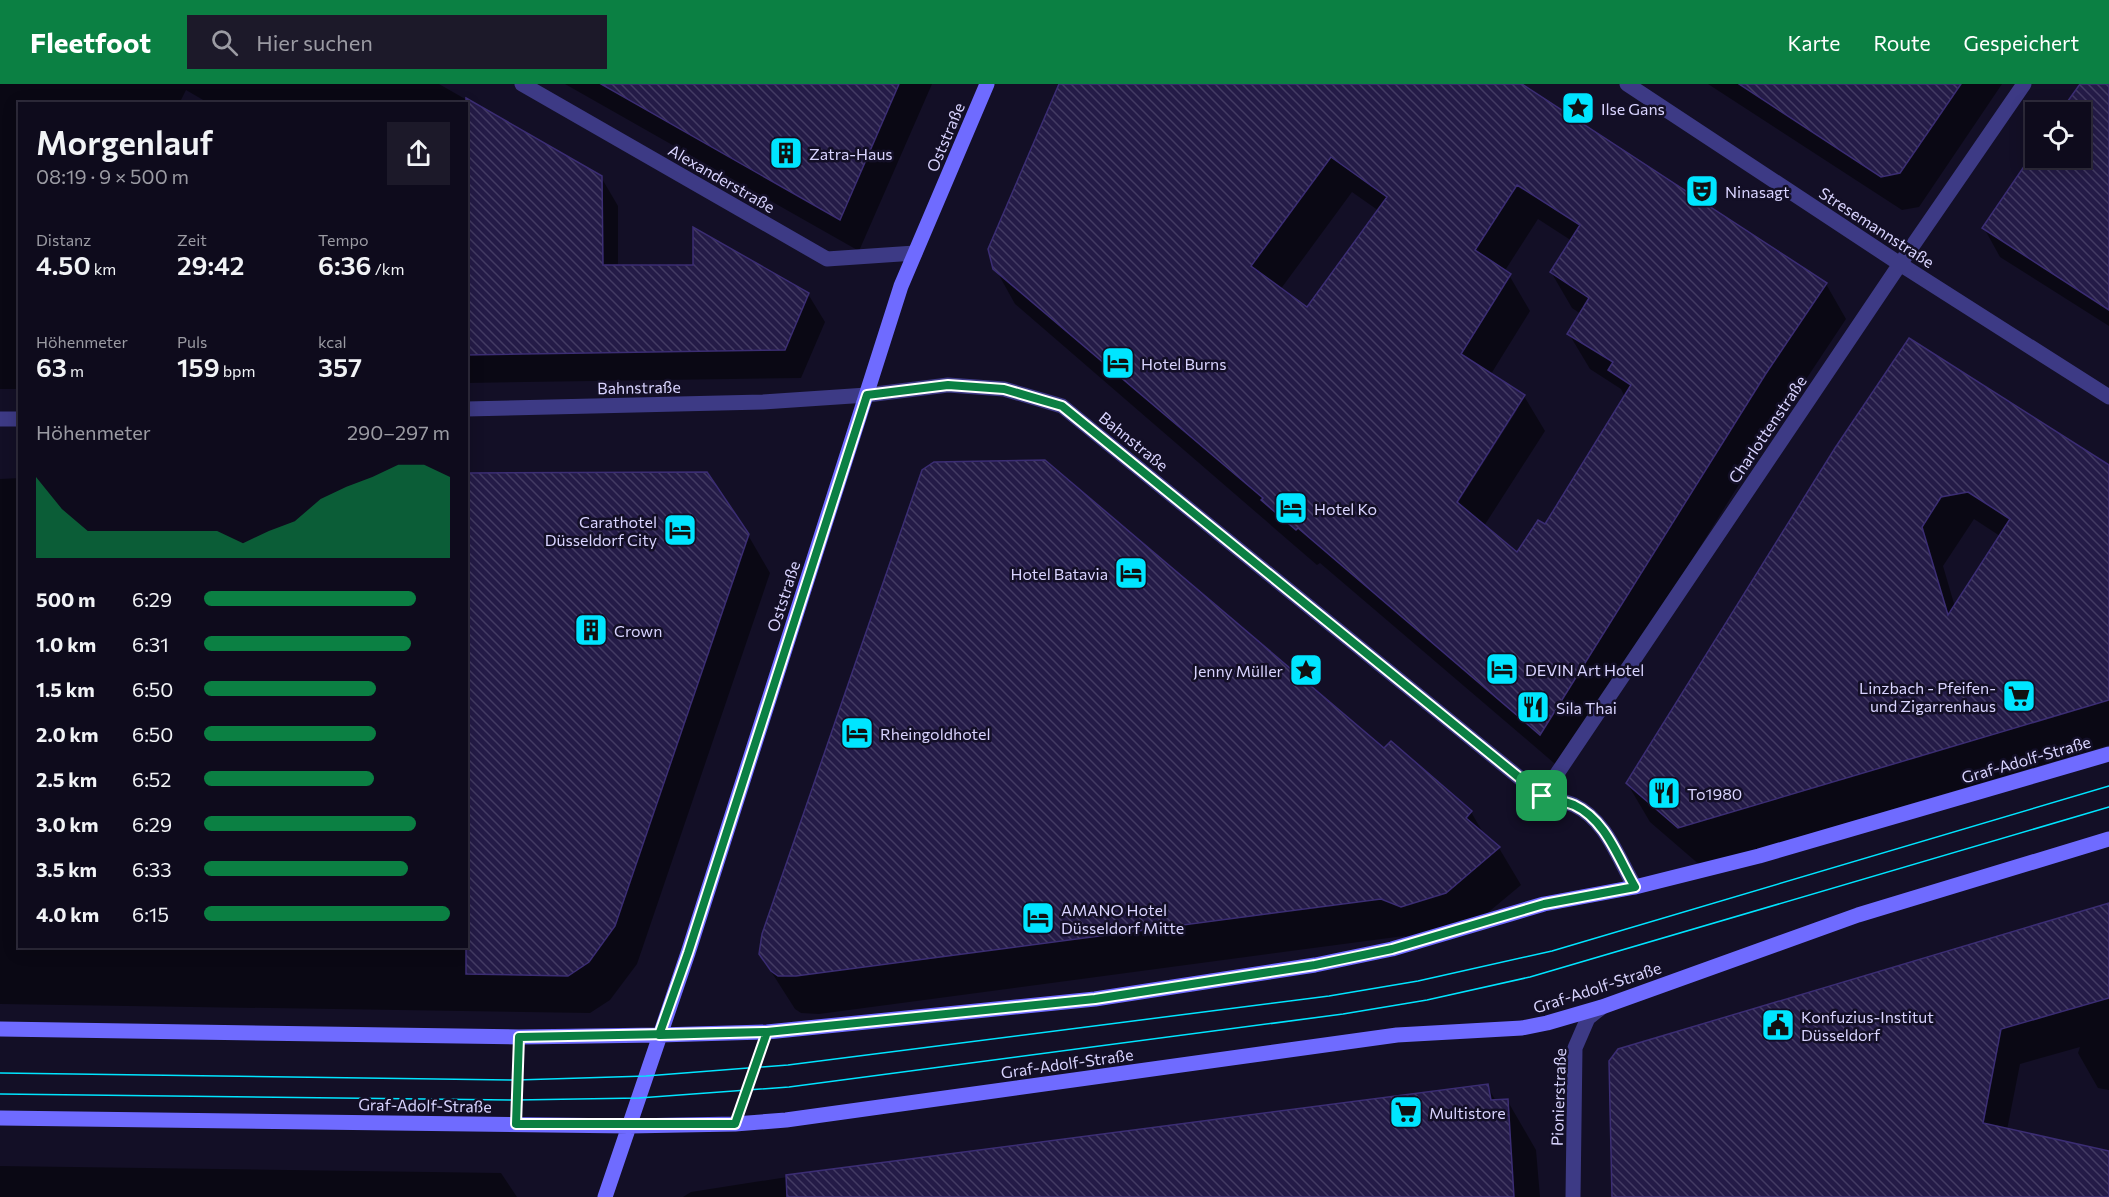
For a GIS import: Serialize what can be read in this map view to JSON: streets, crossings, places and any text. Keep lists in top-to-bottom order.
{
  "streets": {
    "main road": ["Oststraße", "Graf-Adolf-Straße"],
    "street": [
      "Alexanderstraße",
      "Stresemannstraße",
      "Bahnstraße",
      "Charlottenstraße",
      "Pionierstraße"
    ]
  },
  "crossings": [
    ["Oststraße", "Alexanderstraße"],
    ["Oststraße", "Bahnstraße"],
    ["Oststraße", "Graf-Adolf-Straße"],
    ["Stresemannstraße", "Charlottenstraße"],
    ["Bahnstraße", "Charlottenstraße"],
    ["Bahnstraße", "Graf-Adolf-Straße"],
    ["Graf-Adolf-Straße", "Pionierstraße"]
  ],
  "places": {
    "place": ["Ilse Gans", "Jenny Müller"],
    "building": ["Zatra-Haus", "Crown"],
    "theatre": ["Ninasagt"],
    "hotel": [
      "Hotel Burns",
      "Hotel Ko",
      "Carathotel Düsseldorf City",
      "Hotel Batavia",
      "DEVIN Art Hotel",
      "Rheingoldhotel",
      "AMANO Hotel Düsseldorf Mitte"
    ],
    "supermarket": ["Linzbach - Pfeifen- und Zigarrenhaus", "Multistore"],
    "restaurant": ["Sila Thai", "To1980"],
    "public building": ["Konfuzius-Institut Düsseldorf"]
  },
  "page": {
    "header": "Fleetfoot",
    "search": "Hier suchen",
    "nav": ["Karte", "Route", "Gespeichert"],
    "heading": ["Morgenlauf", "08:19 · 9 × 500 m"],
    "stats": [
      ["Distanz", "4.50 km"],
      ["Zeit", "29:42"],
      ["Tempo", "6:36 /km"],
      ["Höhenmeter", "63 m"],
      ["Puls", "159 bpm"],
      ["kcal", "357"]
    ],
    "chart": ["Höhenmeter", "290–297 m"],
    "list": [
      {
        "name": "500 m",
        "note": "6:29"
      },
      {
        "name": "1.0 km",
        "note": "6:31"
      },
      {
        "name": "1.5 km",
        "note": "6:50"
      },
      {
        "name": "2.0 km",
        "note": "6:50"
      },
      {
        "name": "2.5 km",
        "note": "6:52"
      },
      {
        "name": "3.0 km",
        "note": "6:29"
      },
      {
        "name": "3.5 km",
        "note": "6:33"
      },
      {
        "name": "4.0 km",
        "note": "6:15"
      }
    ]
  }
}
